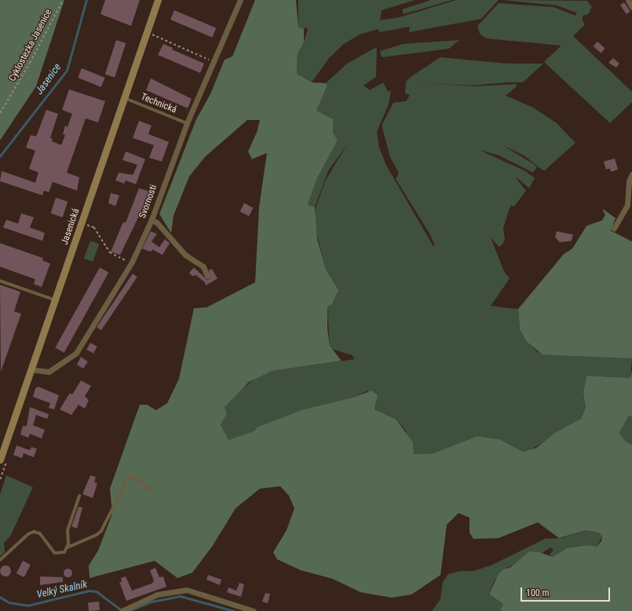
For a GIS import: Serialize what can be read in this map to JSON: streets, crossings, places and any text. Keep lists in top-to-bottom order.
{
  "streets": {
    "street": ["Svornosti", "Jasenická"],
    "lane": ["Technická"],
    "path": ["Cyklostezka Jasenice"]
  },
  "crossings": [
    ["Technická", "Svornosti"],
    ["Technická", "Jasenická"],
    ["Svornosti", "Jasenická"]
  ],
  "water": ["Jasenice", "Velký Skalník"],
  "scale_bar": "100 m"
}
